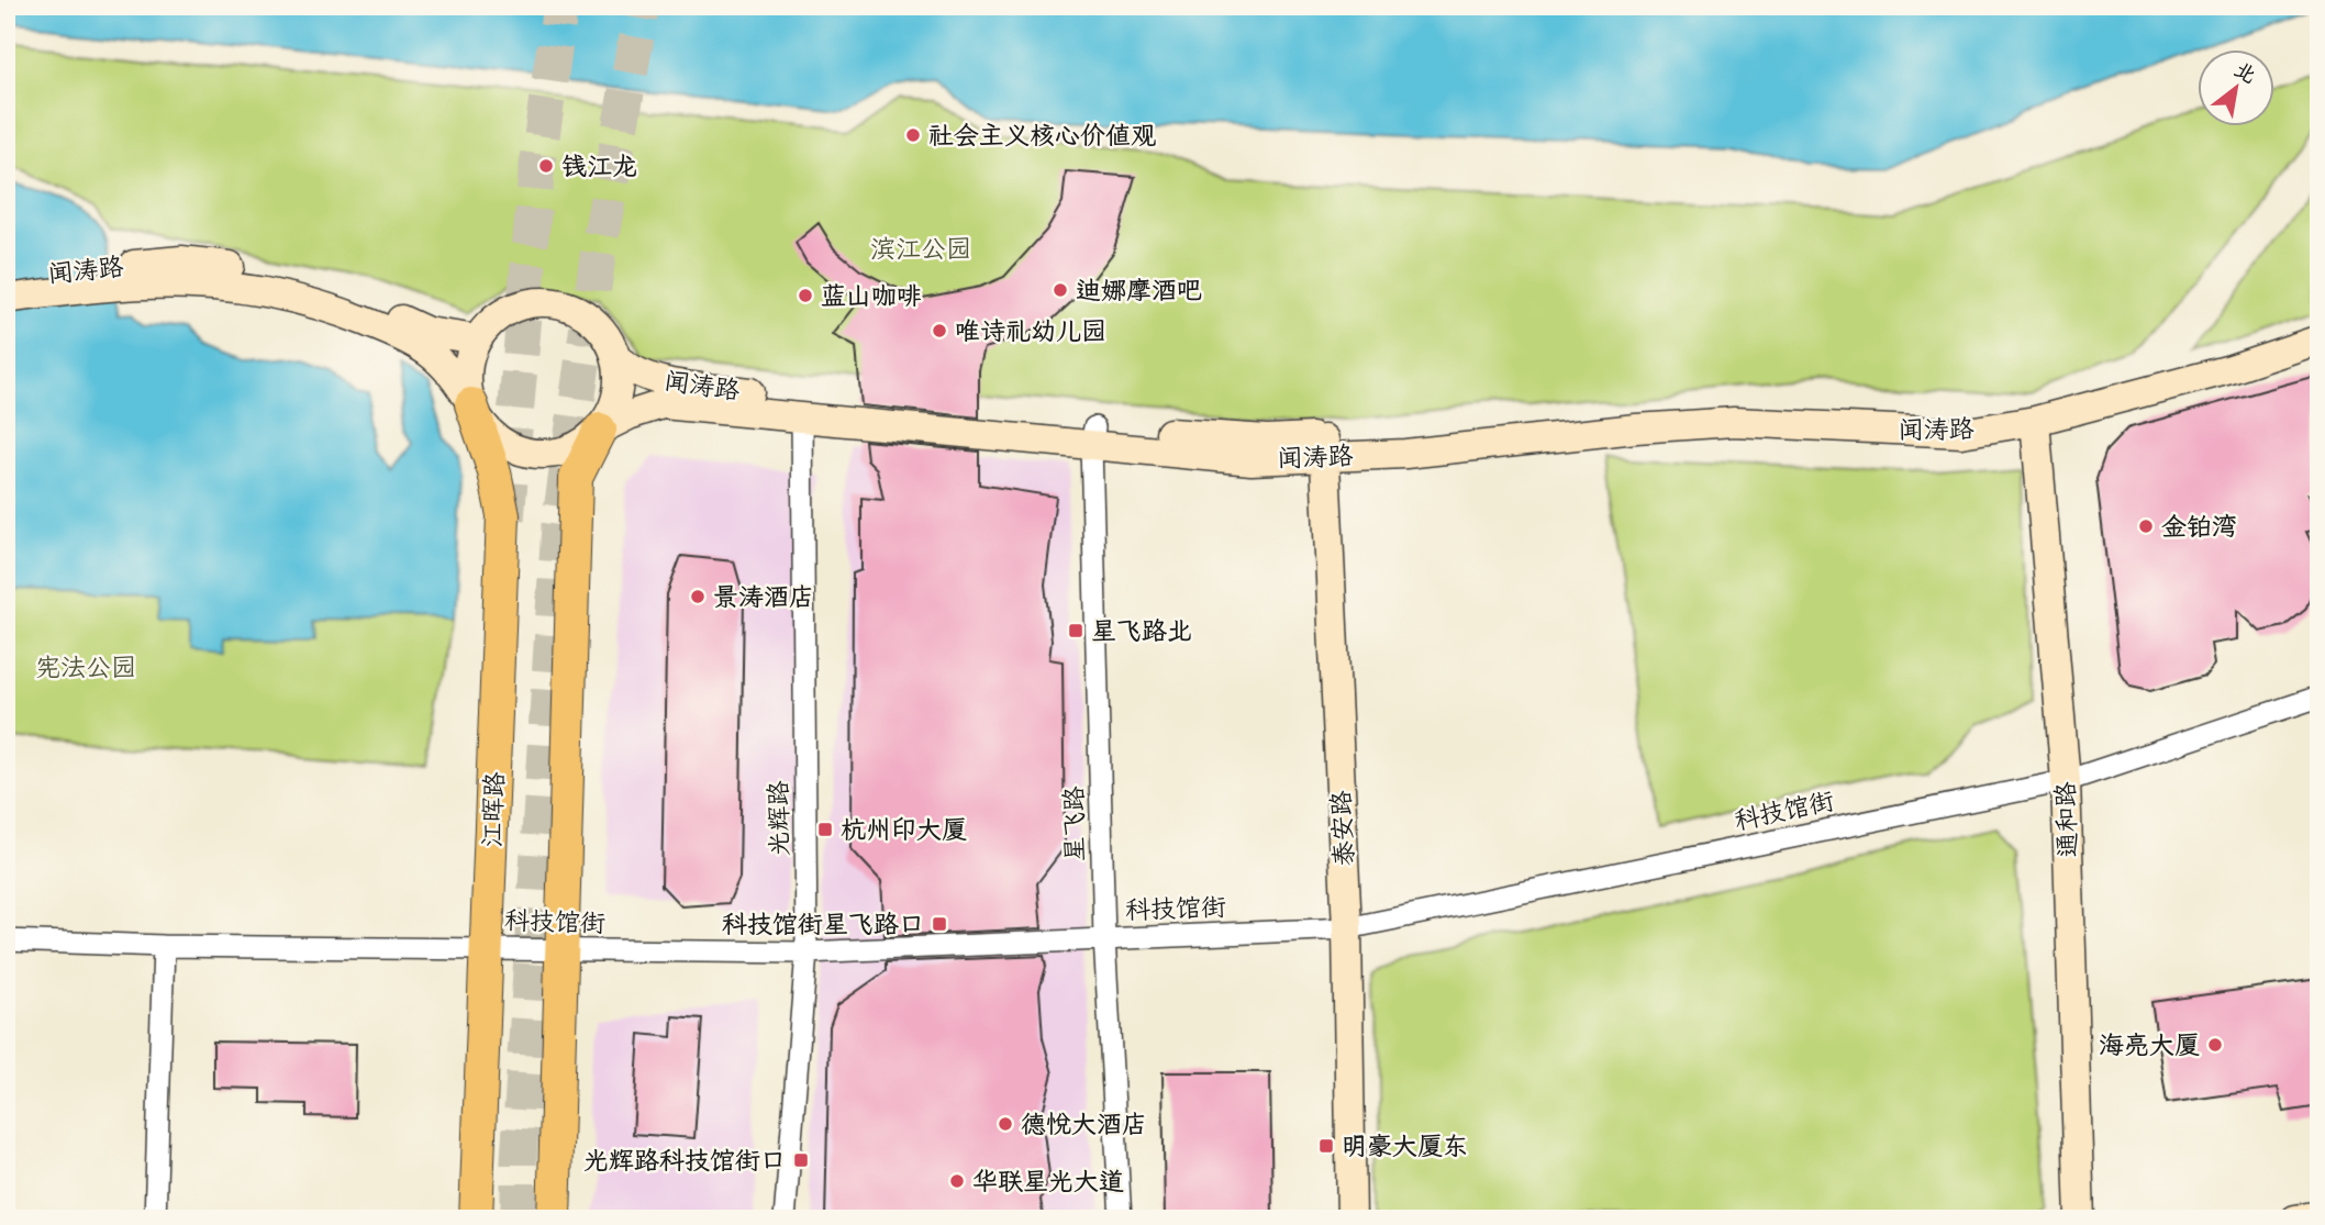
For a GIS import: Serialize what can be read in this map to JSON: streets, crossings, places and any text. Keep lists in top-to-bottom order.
{
  "streets": {
    "main road": [
      "闻涛路",
      "江晖路",
      "通和路",
      "泰安路"
    ],
    "street": ["科技馆街", "光辉路", "星飞路"]
  },
  "crossings": [
    ["闻涛路", "江晖路"],
    ["闻涛路", "光辉路"],
    ["闻涛路", "通和路"],
    ["闻涛路", "星飞路"],
    ["闻涛路", "泰安路"],
    ["江晖路", "科技馆街"],
    ["科技馆街", "光辉路"],
    ["科技馆街", "通和路"],
    ["科技馆街", "星飞路"],
    ["科技馆街", "泰安路"]
  ],
  "parks": ["滨江公园", "宪法公园"],
  "places": {
    "other": [
      "社会主义核心价值观",
      "钱江龙",
      "迪娜摩酒吧",
      "蓝山咖啡",
      "唯诗礼幼儿园",
      "金铂湾",
      "景涛酒店",
      "海亮大厦",
      "德悦大酒店",
      "华联星光大道"
    ],
    "transit": [
      "星飞路北",
      "杭州印大厦",
      "科技馆街星飞路口",
      "明豪大厦东",
      "光辉路科技馆街口"
    ]
  },
  "north": "top right"
}
